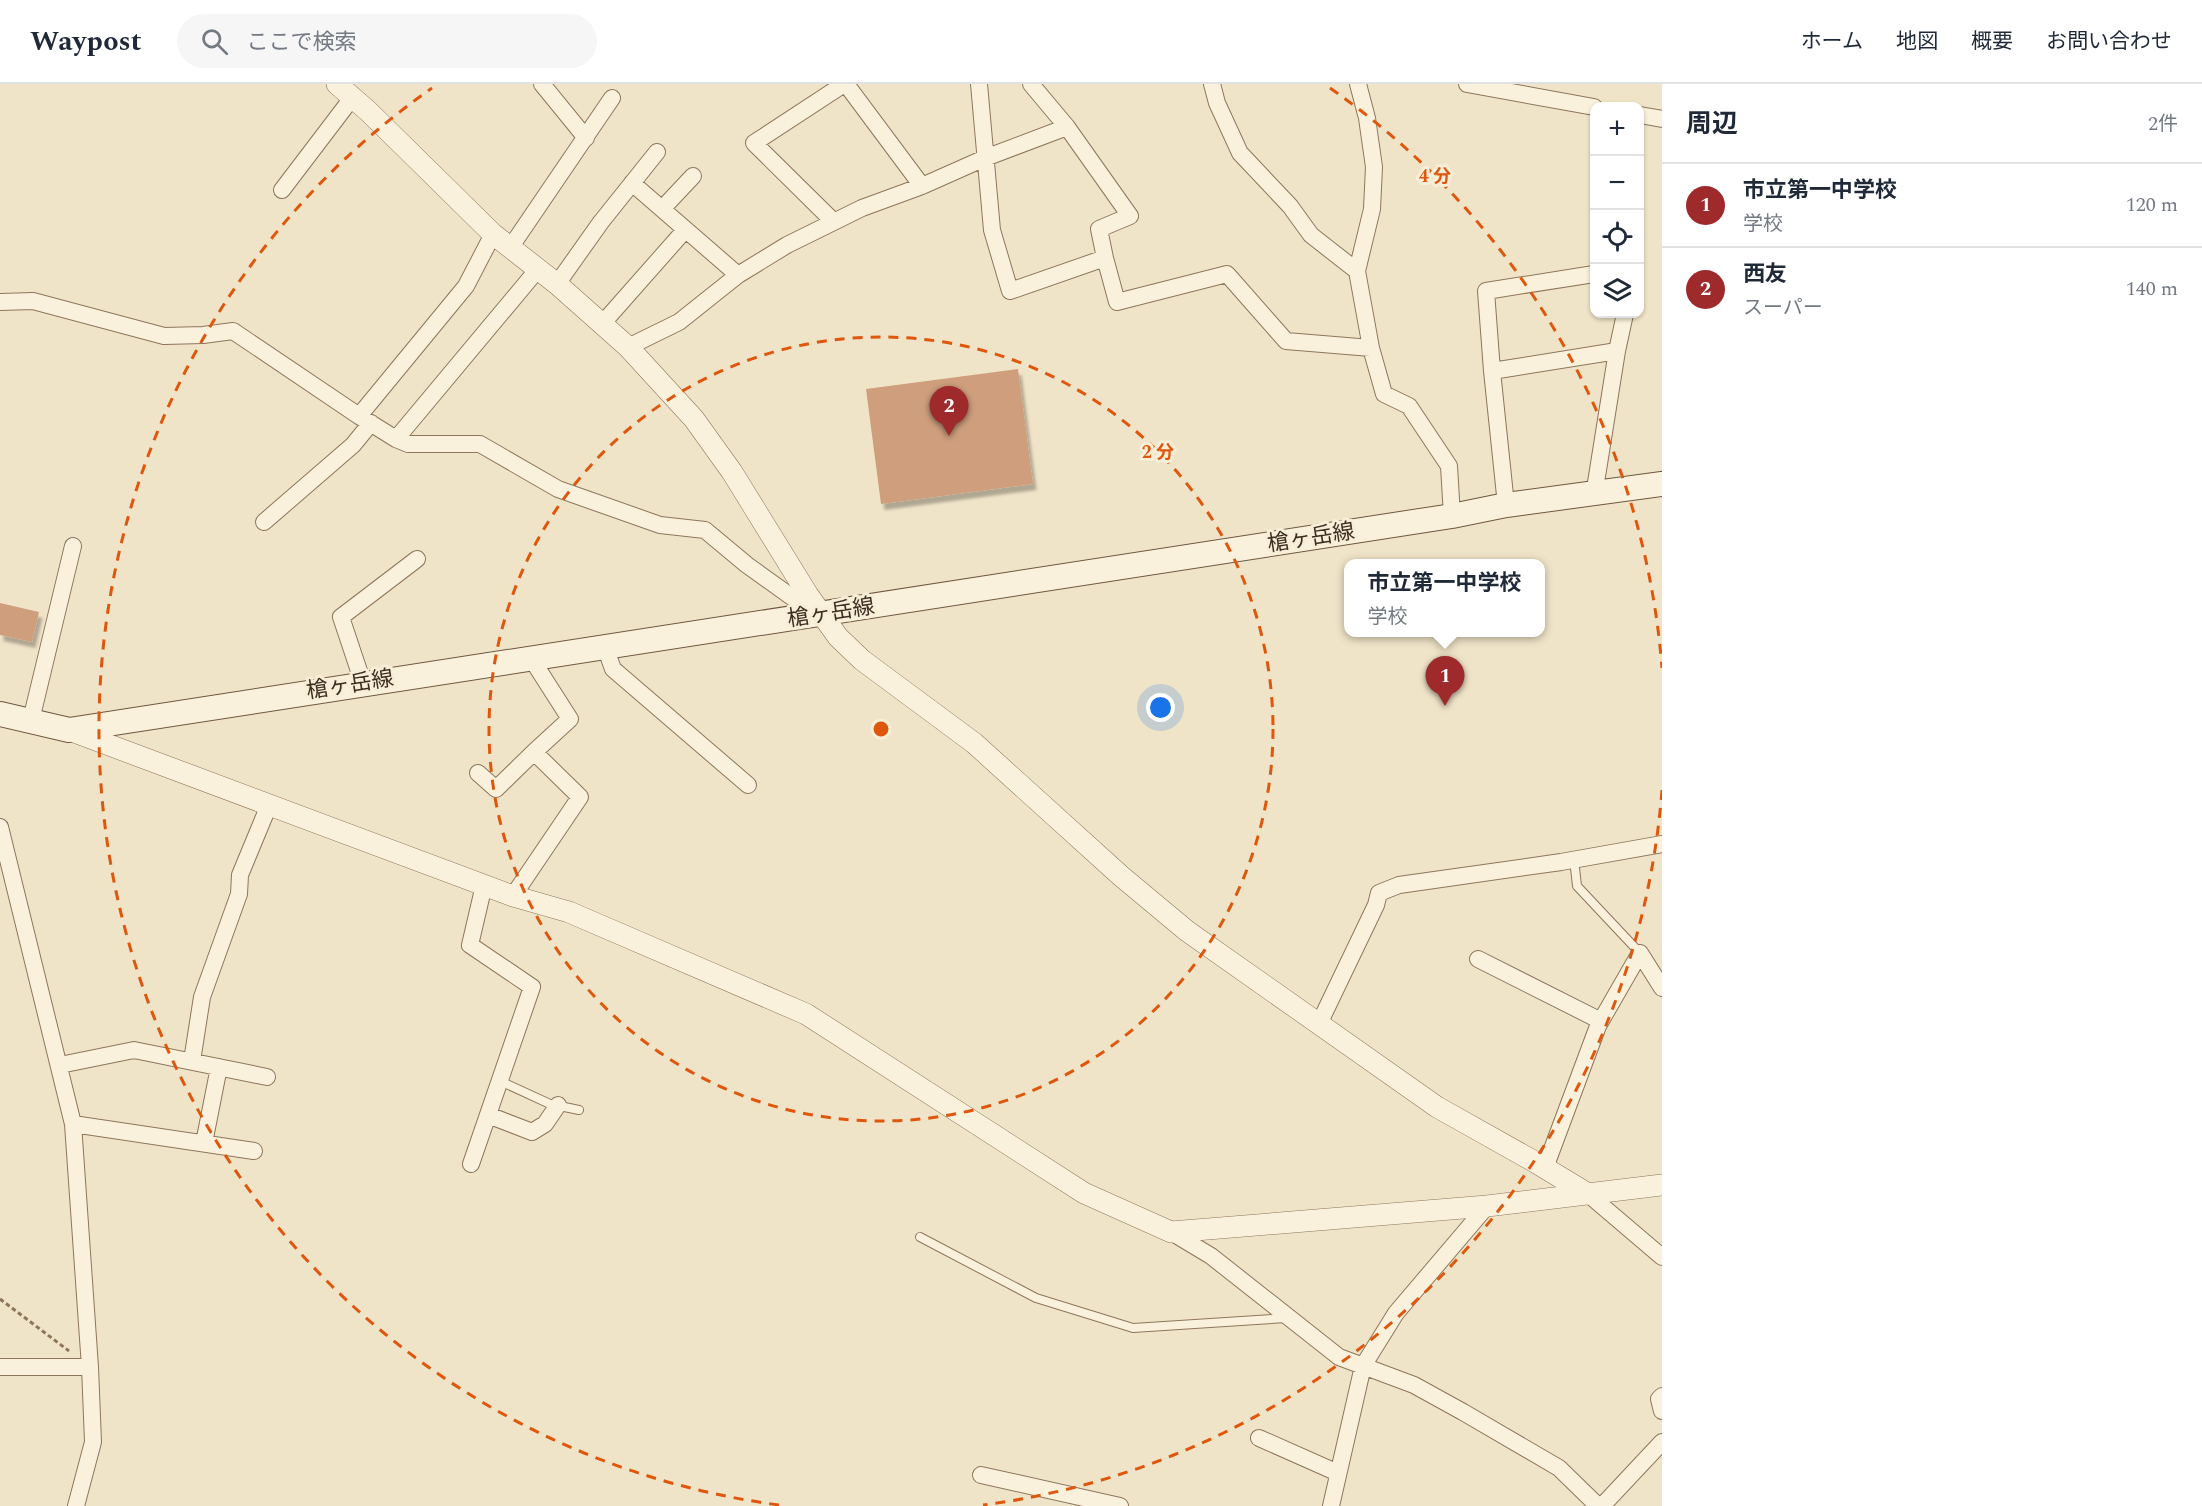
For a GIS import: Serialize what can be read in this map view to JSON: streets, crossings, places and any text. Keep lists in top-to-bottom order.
{
  "streets": {
    "main road": ["槍ヶ岳線"]
  },
  "page": {
    "header": "Waypost",
    "search": "ここで検索",
    "nav": [
      "ホーム",
      "地図",
      "概要",
      "お問い合わせ"
    ],
    "heading": ["周辺", "2件"],
    "map_buttons": ["+", "−"],
    "list": [
      {
        "mark": "1",
        "name": "市立第一中学校",
        "note": "学校",
        "value": "120 m"
      },
      {
        "mark": "2",
        "name": "西友",
        "note": "スーパー",
        "value": "140 m"
      }
    ],
    "pins": ["2", "1"],
    "popup": ["市立第一中学校", "学校"]
  },
  "rings": ["4 分", "2 分"]
}
